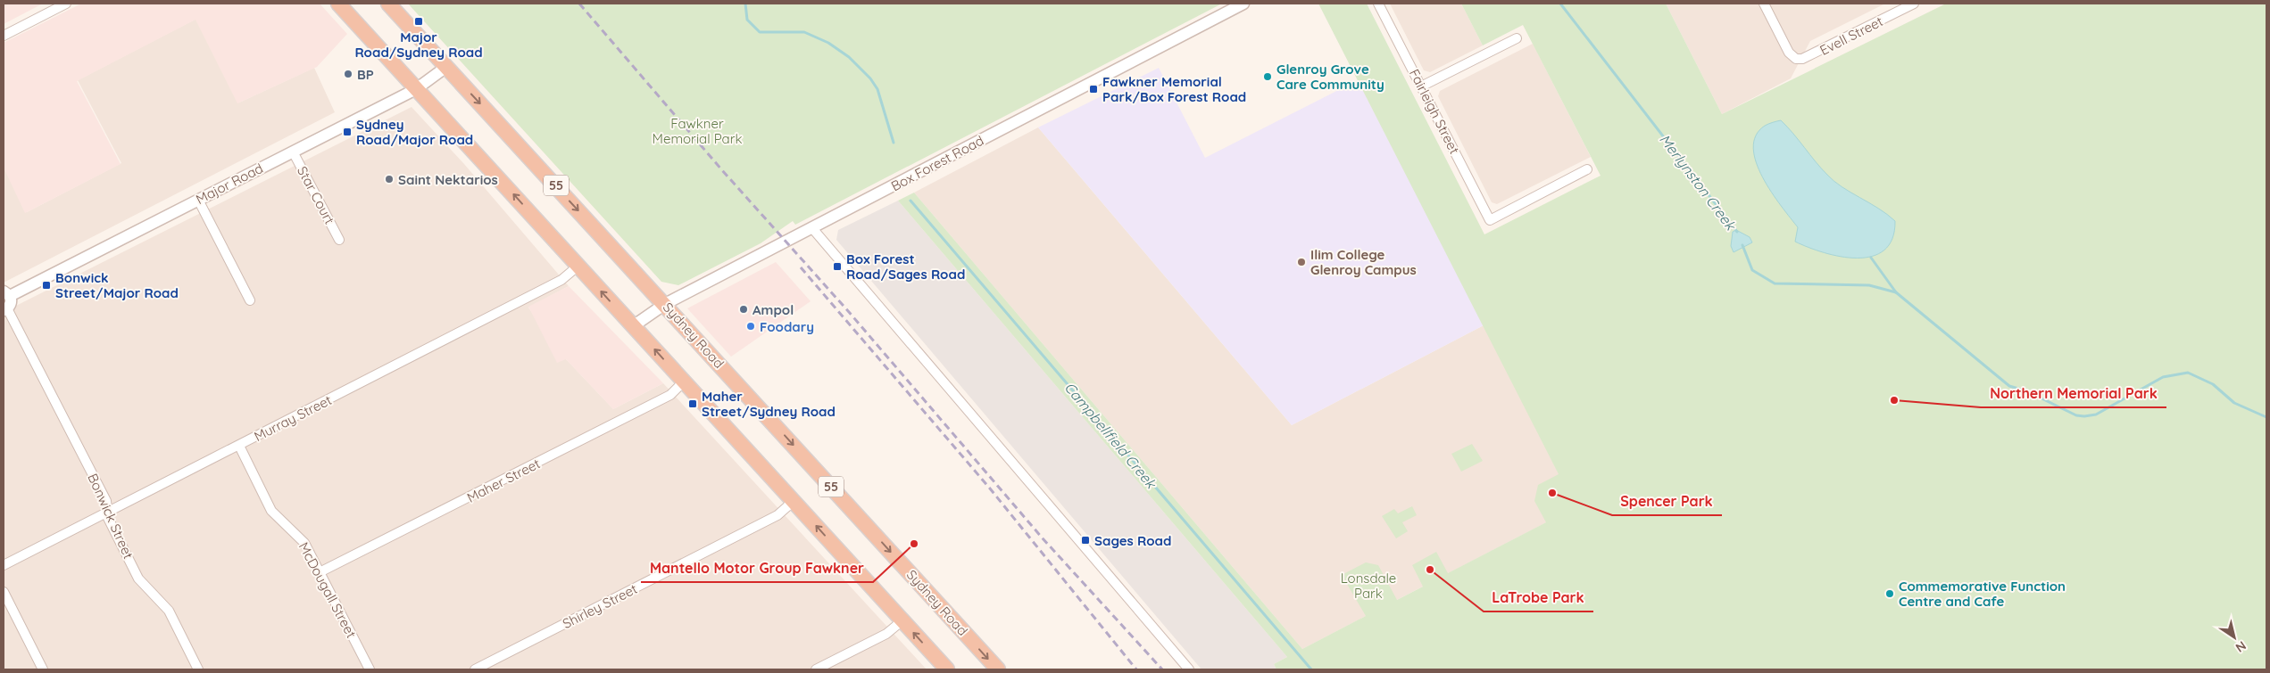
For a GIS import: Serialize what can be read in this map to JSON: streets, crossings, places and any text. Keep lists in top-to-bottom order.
{
  "streets": {
    "highway": ["55", "Sydney Road"],
    "street": [
      "Evell Street",
      "Fairleigh Street",
      "Box Forest Road",
      "Major Road",
      "Star Court",
      "Murray Street",
      "Maher Street",
      "Bonwick Street",
      "McDougall Street",
      "Shirley Street"
    ]
  },
  "crossings": [
    ["Box Forest Road", "Sydney Road"],
    ["Major Road", "Star Court"],
    ["Major Road", "Sydney Road"],
    ["Murray Street", "Bonwick Street"],
    ["Murray Street", "McDougall Street"],
    ["Maher Street", "McDougall Street"]
  ],
  "water": ["Merlynston Creek", "Campbellfield Creek"],
  "parks": ["Fawkner Memorial Park", "Lonsdale Park"],
  "places": {
    "transit": [
      "Major Road/Sydney Road",
      "Fawkner Memorial Park/Box Forest Road",
      "Sydney Road/Major Road",
      "Box Forest Road/Sages Road",
      "Bonwick Street/Major Road",
      "Maher Street/Sydney Road",
      "Sages Road"
    ],
    "other": [
      "BP",
      "Glenroy Grove Care Community",
      "Saint Nektarios",
      "Ilim College Glenroy Campus",
      "Ampol",
      "Foodary",
      "Northern Memorial Park",
      "Spencer Park",
      "Mantello Motor Group Fawkner",
      "LaTrobe Park",
      "Commemorative Function Centre and Cafe"
    ]
  },
  "north": "bottom right"
}
